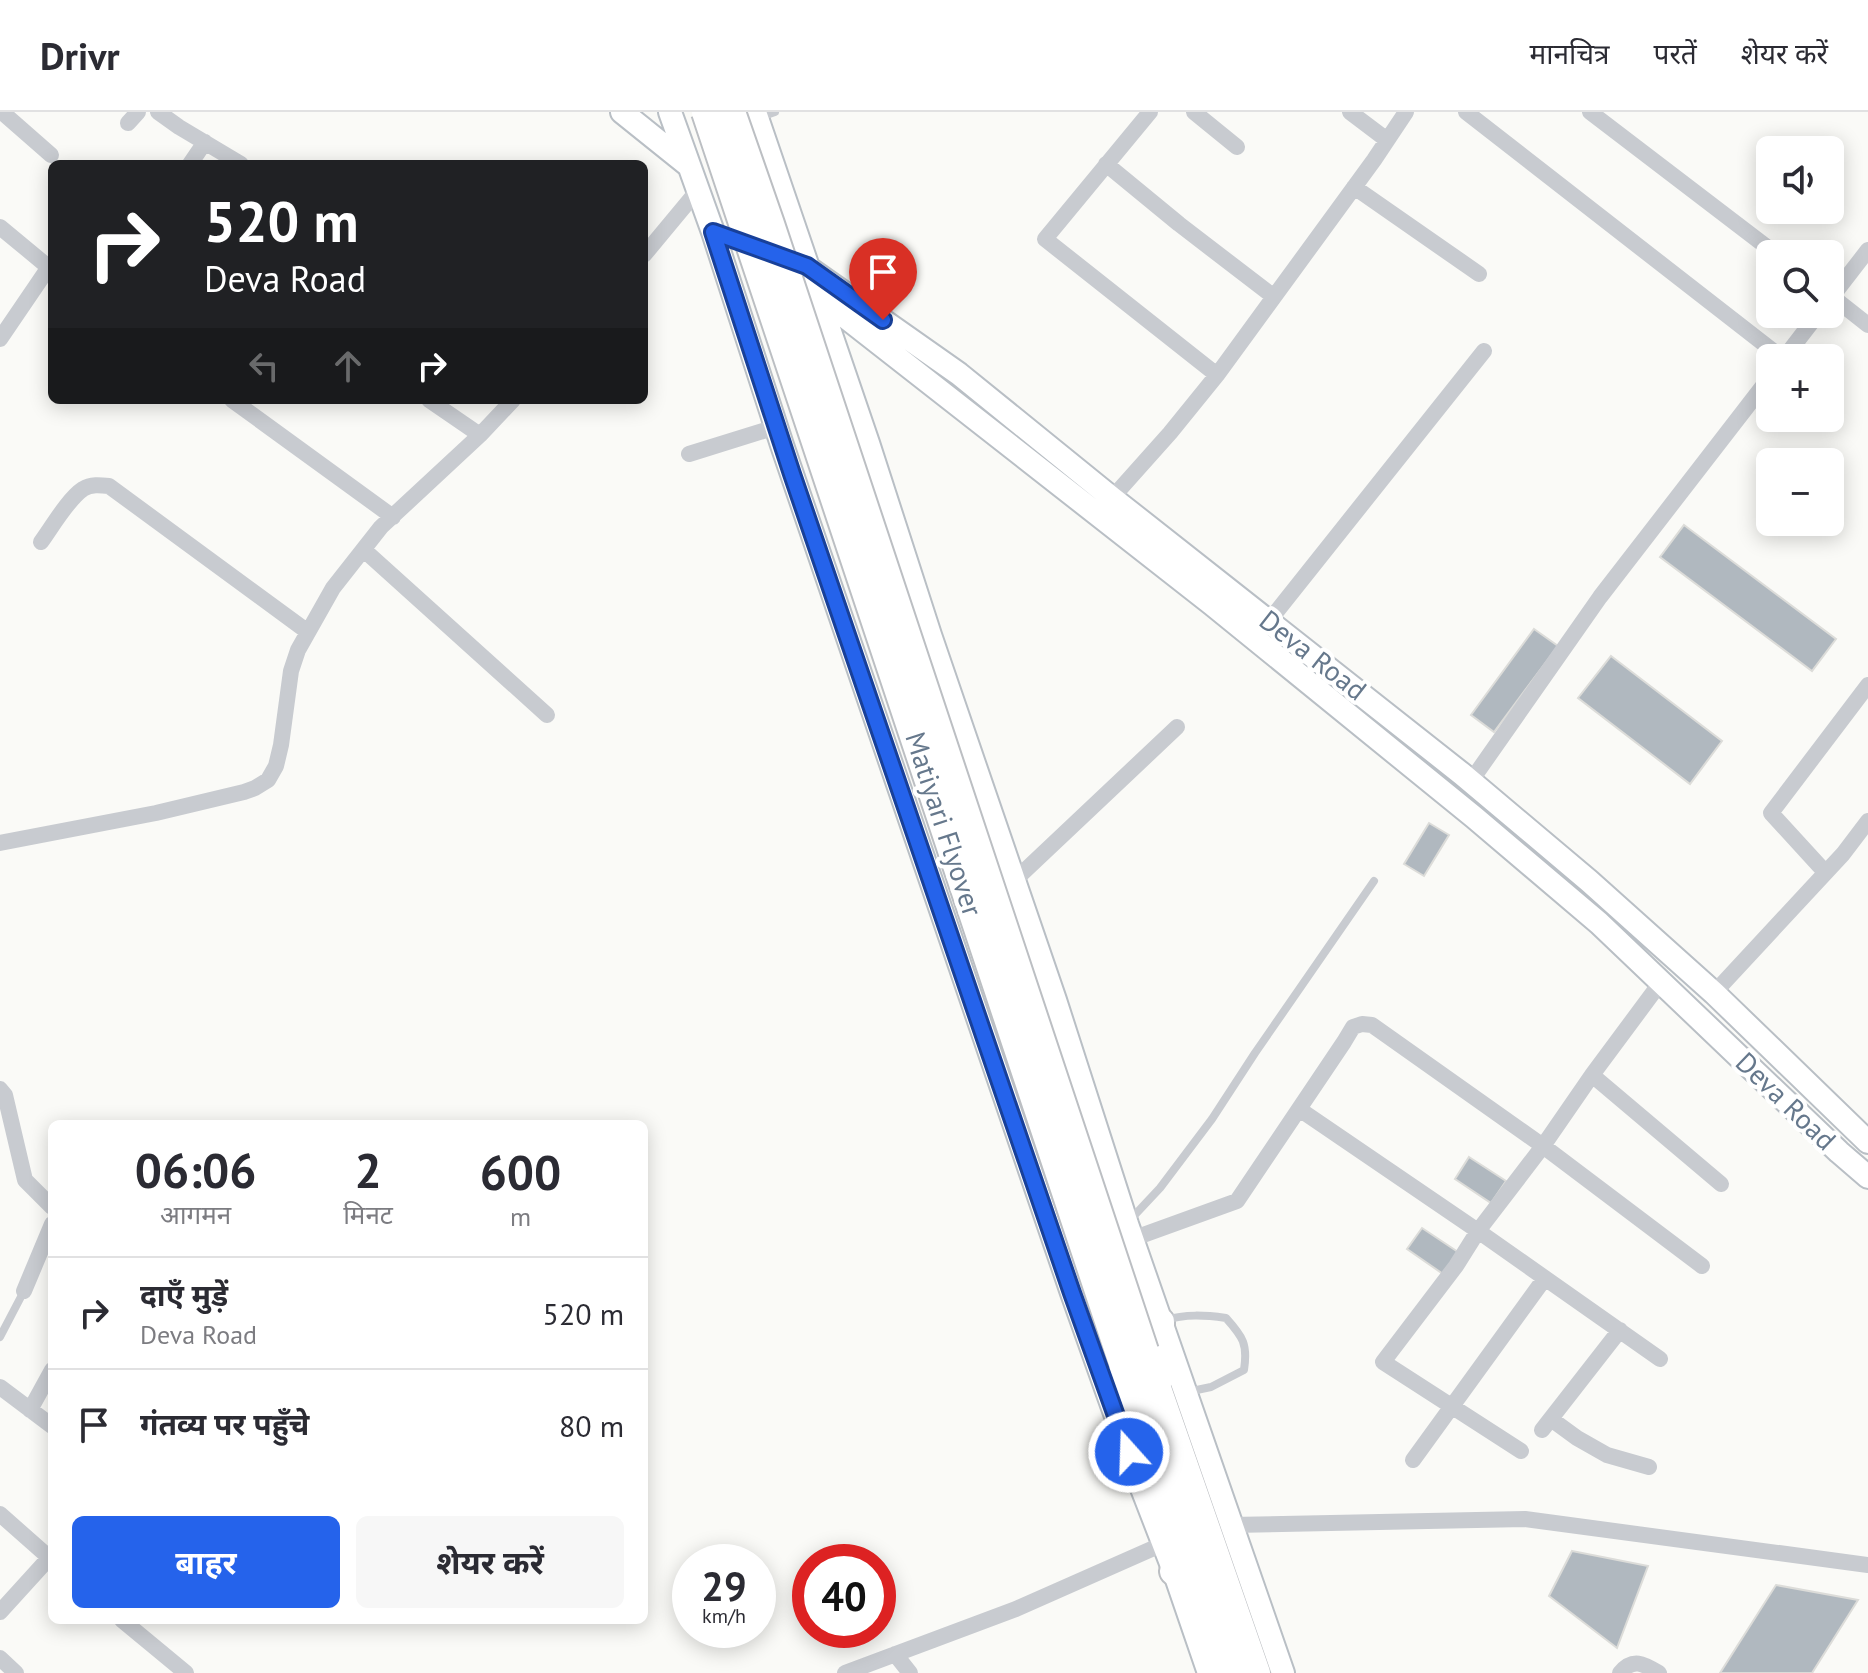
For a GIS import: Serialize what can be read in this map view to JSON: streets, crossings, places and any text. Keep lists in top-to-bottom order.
{
  "streets": {
    "highway": ["Matiyari Flyover"],
    "street": ["Deva Road"]
  },
  "page": {
    "header": "Drivr",
    "nav": ["मानचित्र", "परतें", "शेयर करें"],
    "map_buttons": ["+", "−"],
    "turn": ["520 m", "Deva Road"],
    "eta": [
      "06:06",
      "आगमन",
      "2",
      "मिनट",
      "600",
      "m"
    ],
    "list": [
      {
        "name": "दाएँ मुड़ें",
        "note": "Deva Road",
        "value": "520 m"
      },
      {
        "name": "गंतव्य पर पहुँचे",
        "value": "80 m"
      }
    ],
    "buttons": ["बाहर", "शेयर करें"],
    "speed": "29 km/h",
    "limit": "40"
  }
}
